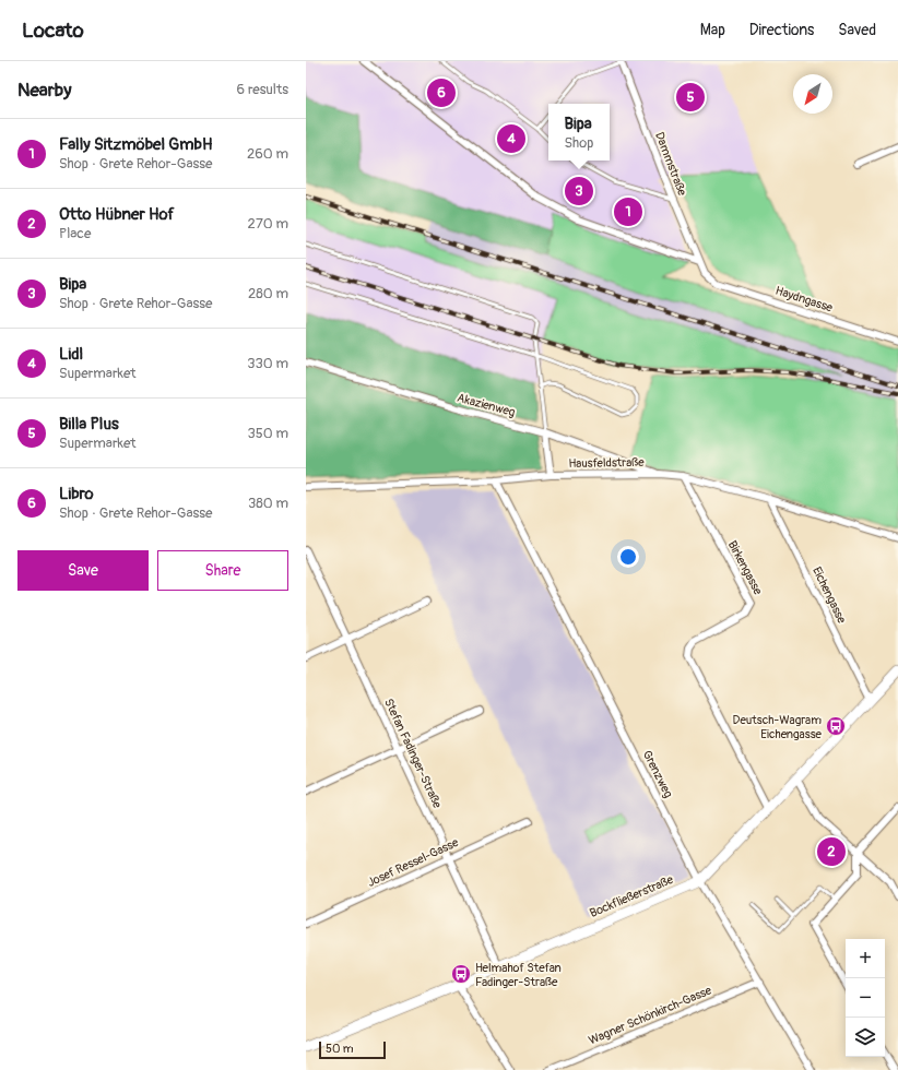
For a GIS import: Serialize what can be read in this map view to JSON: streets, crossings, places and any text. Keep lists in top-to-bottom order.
{
  "streets": {
    "main road": ["Bockfließerstraße"],
    "street": [
      "Dammstraße",
      "Haydngasse",
      "Akazienweg",
      "Hausfeldstraße",
      "Birkengasse",
      "Eichengasse",
      "Stefan Fadinger-Straße",
      "Grenzweg",
      "Josef Ressel-Gasse",
      "Wagner Schönkirch-Gasse"
    ]
  },
  "crossings": [
    ["Dammstraße", "Haydngasse"],
    ["Akazienweg", "Hausfeldstraße"],
    ["Hausfeldstraße", "Birkengasse"],
    ["Hausfeldstraße", "Eichengasse"],
    ["Hausfeldstraße", "Grenzweg"],
    ["Birkengasse", "Bockfließerstraße"],
    ["Eichengasse", "Bockfließerstraße"],
    ["Stefan Fadinger-Straße", "Josef Ressel-Gasse"],
    ["Stefan Fadinger-Straße", "Bockfließerstraße"],
    ["Grenzweg", "Bockfließerstraße"],
    ["Grenzweg", "Wagner Schönkirch-Gasse"]
  ],
  "places": {
    "bus stop": ["Deutsch-Wagram Eichengasse", "Helmahof Stefan Fadinger-Straße"]
  },
  "scale_bar": "50 m",
  "north": "bottom left",
  "page": {
    "header": "Locato",
    "nav": ["Map", "Directions", "Saved"],
    "heading": ["Nearby", "6 results"],
    "pins": [
      "6",
      "5",
      "4",
      "3",
      "1",
      "2"
    ],
    "popup": ["Bipa", "Shop"],
    "list": [
      {
        "mark": "1",
        "name": "Fally Sitzmöbel GmbH",
        "note": "Shop · Grete Rehor-Gasse",
        "value": "260 m"
      },
      {
        "mark": "2",
        "name": "Otto Hübner Hof",
        "note": "Place",
        "value": "270 m"
      },
      {
        "mark": "3",
        "name": "Bipa",
        "note": "Shop · Grete Rehor-Gasse",
        "value": "280 m"
      },
      {
        "mark": "4",
        "name": "Lidl",
        "note": "Supermarket",
        "value": "330 m"
      },
      {
        "mark": "5",
        "name": "Billa Plus",
        "note": "Supermarket",
        "value": "350 m"
      },
      {
        "mark": "6",
        "name": "Libro",
        "note": "Shop · Grete Rehor-Gasse",
        "value": "380 m"
      }
    ],
    "buttons": ["Save", "Share"],
    "map_buttons": ["+", "−"],
    "scale": "50 m"
  }
}
